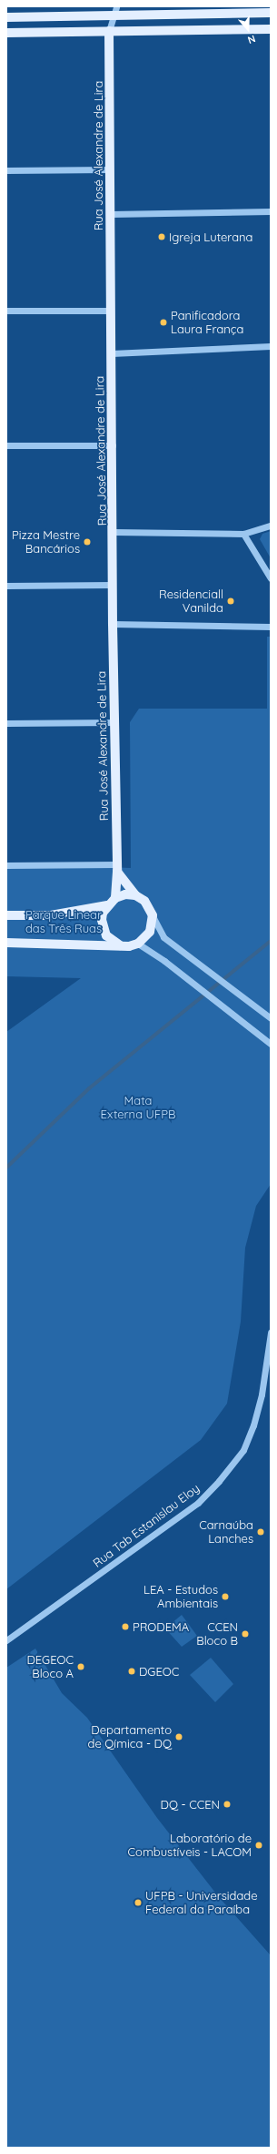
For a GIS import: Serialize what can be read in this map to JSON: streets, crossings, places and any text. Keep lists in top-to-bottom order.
{
  "streets": {
    "main road": ["Rua José Alexandre de Lira"],
    "street": ["Rua Tab Estanislau Eloy"]
  },
  "parks": ["Parque Linear das Três Ruas", "Mata Externa UFPB"],
  "places": [
    "Igreja Luterana",
    "Panificadora Laura França",
    "Pizza Mestre Bancários",
    "Residenciall Vanilda",
    "Carnaúba Lanches",
    "LEA - Estudos Ambientais",
    "PRODEMA",
    "CCEN Bloco B",
    "DEGEOC Bloco A",
    "DGEOC",
    "Departamento de Qímica - DQ",
    "DQ - CCEN",
    "Laboratório de Combustíveis - LACOM",
    "UFPB - Universidade Federal da Paraíba"
  ],
  "north": "bottom"
}
